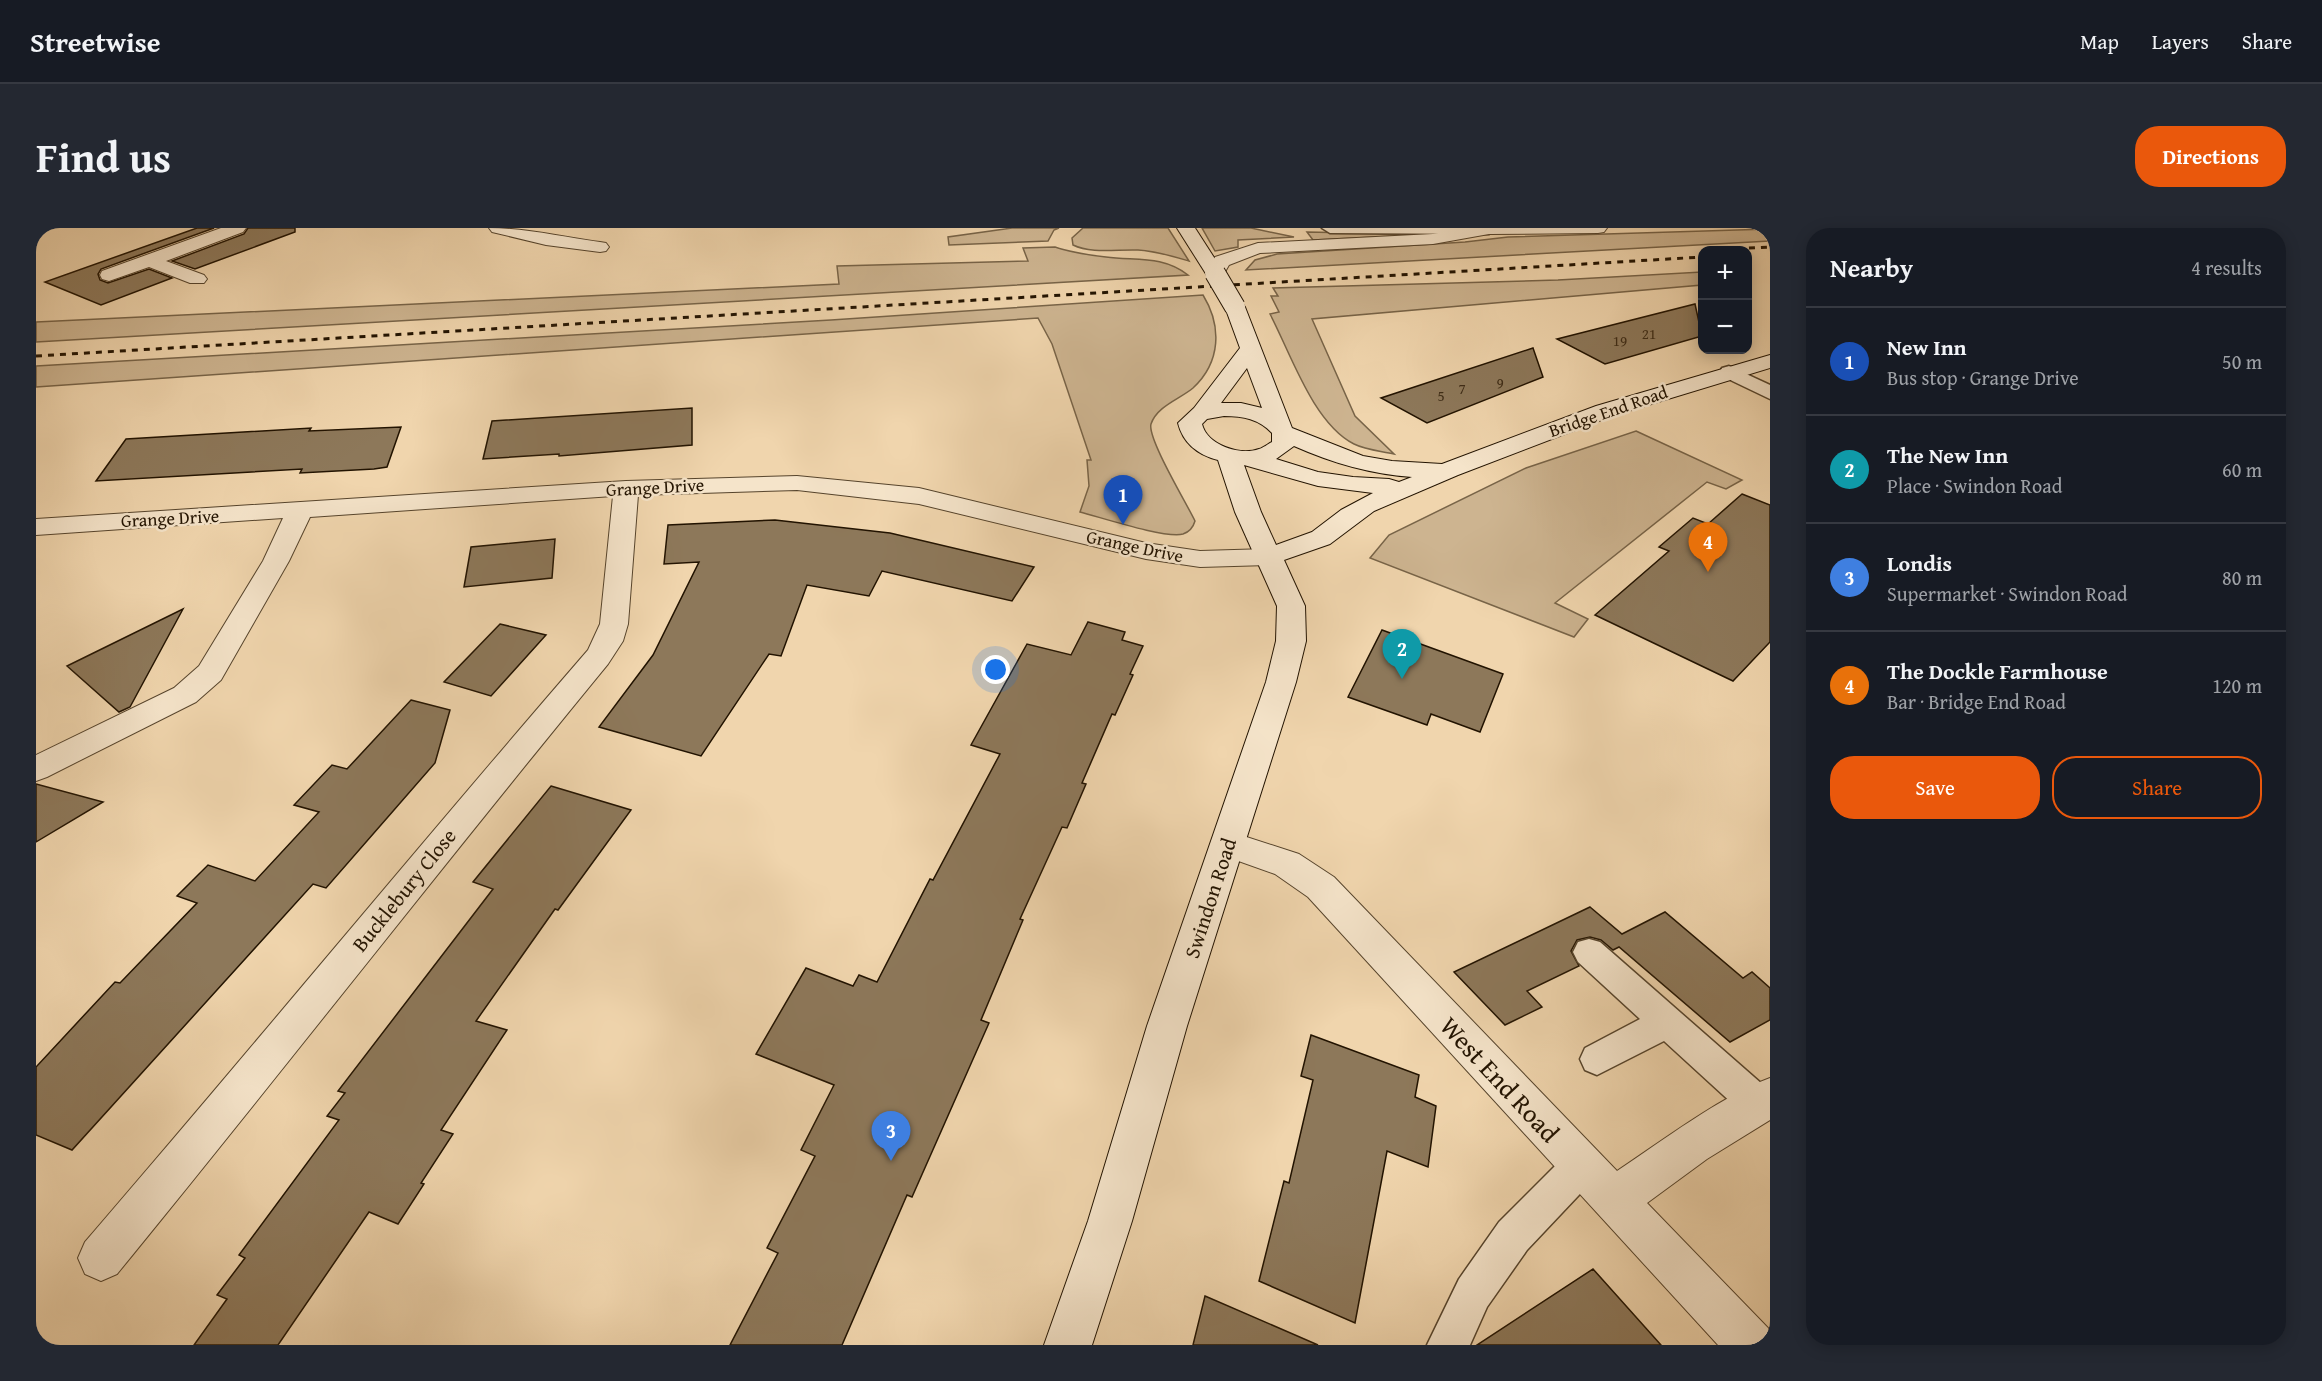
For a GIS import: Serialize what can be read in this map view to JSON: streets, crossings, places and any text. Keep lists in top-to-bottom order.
{
  "streets": {
    "street": [
      "Bridge End Road",
      "Grange Drive",
      "Bucklebury Close",
      "Swindon Road",
      "West End Road"
    ]
  },
  "crossings": [
    ["Bridge End Road", "Grange Drive"],
    ["Bridge End Road", "Swindon Road"],
    ["Grange Drive", "Bucklebury Close"],
    ["Grange Drive", "Swindon Road"],
    ["Swindon Road", "West End Road"]
  ],
  "house_numbers": [
    "21",
    "19",
    "9",
    "7",
    "5"
  ],
  "page": {
    "header": "Streetwise",
    "nav": ["Map", "Layers", "Share"],
    "title": "Find us",
    "buttons": [
      "Directions",
      ["Save", "Share"]
    ],
    "heading": ["Nearby", "4 results"],
    "map_buttons": ["+", "−"],
    "list": [
      {
        "mark": "1",
        "name": "New Inn",
        "note": "Bus stop · Grange Drive",
        "value": "50 m"
      },
      {
        "mark": "2",
        "name": "The New Inn",
        "note": "Place · Swindon Road",
        "value": "60 m"
      },
      {
        "mark": "3",
        "name": "Londis",
        "note": "Supermarket · Swindon Road",
        "value": "80 m"
      },
      {
        "mark": "4",
        "name": "The Dockle Farmhouse",
        "note": "Bar · Bridge End Road",
        "value": "120 m"
      }
    ],
    "pins": [
      "1",
      "4",
      "2",
      "3"
    ]
  }
}
